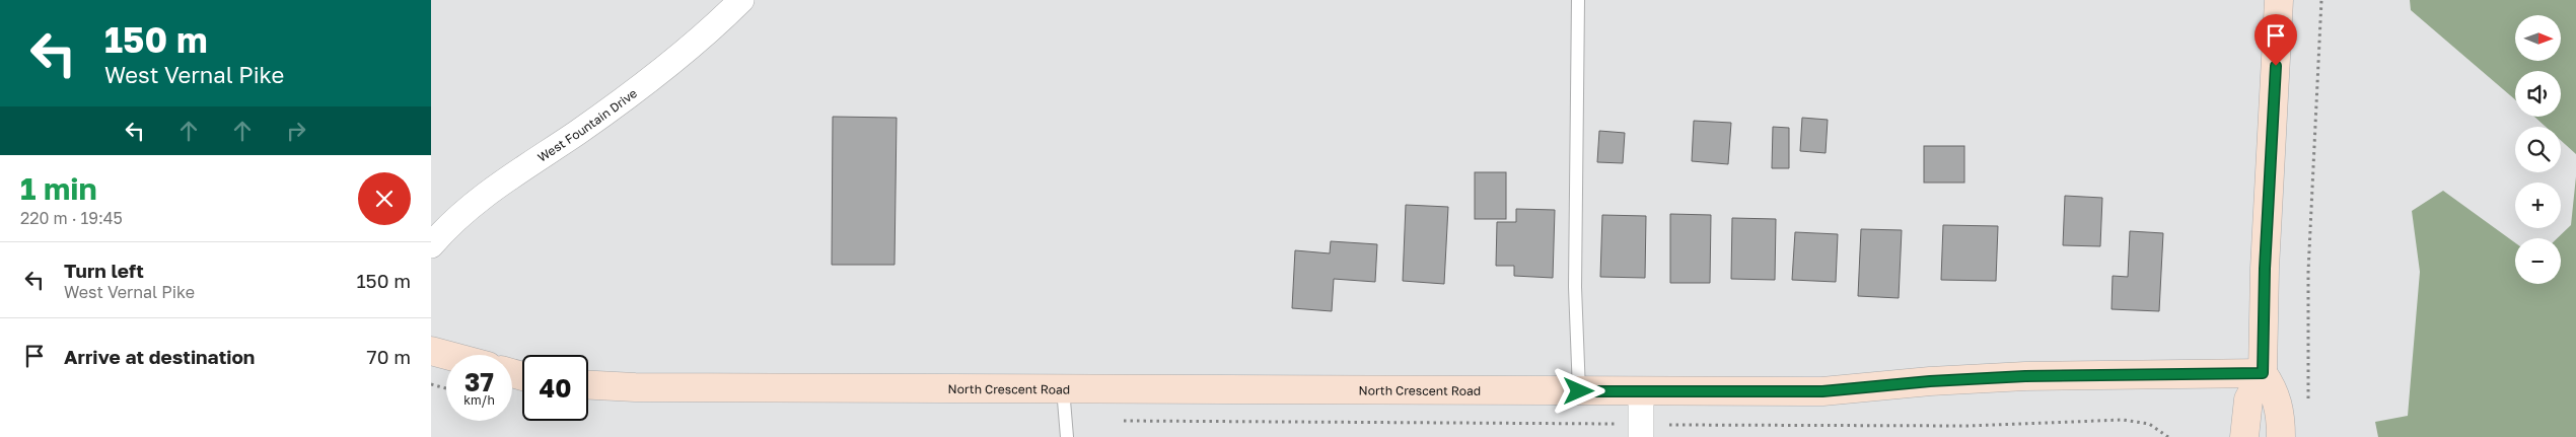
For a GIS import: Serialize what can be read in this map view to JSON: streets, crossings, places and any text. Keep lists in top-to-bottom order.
{
  "streets": {
    "street": ["West Fountain Drive", "North Crescent Road"]
  },
  "north": "right",
  "page": {
    "turn": ["150 m", "West Vernal Pike"],
    "map_buttons": ["+", "−"],
    "heading": ["1 min", "220 m · 19:45"],
    "list": [
      {
        "name": "Turn left",
        "note": "West Vernal Pike",
        "value": "150 m"
      },
      {
        "name": "Arrive at destination",
        "value": "70 m"
      }
    ],
    "speed": "37 km/h",
    "limit": "40"
  }
}
